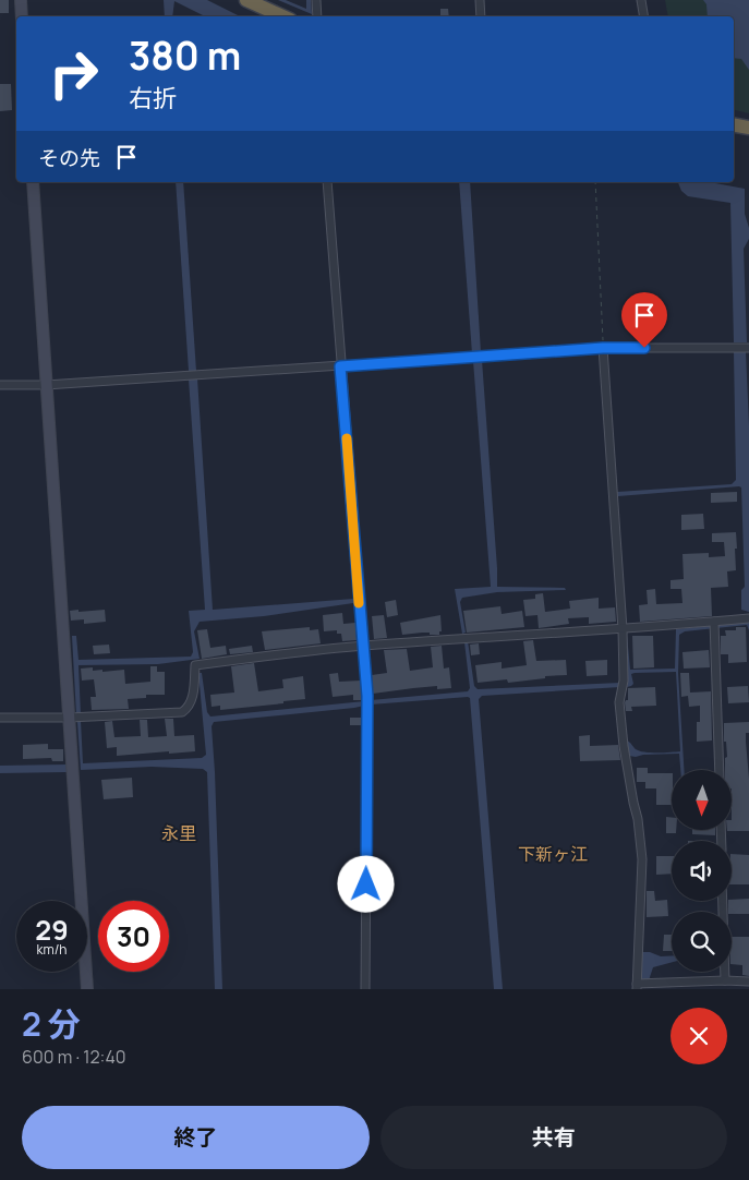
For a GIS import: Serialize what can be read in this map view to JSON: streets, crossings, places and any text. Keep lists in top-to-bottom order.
{
  "districts": ["永里", "下新ヶ江"],
  "north": "bottom",
  "page": {
    "turn": ["380 m", "右折"],
    "then": "その先",
    "speed": "29 km/h",
    "limit": "30",
    "heading": ["2 分", "600 m · 12:40"],
    "buttons": ["終了", "共有"]
  }
}
